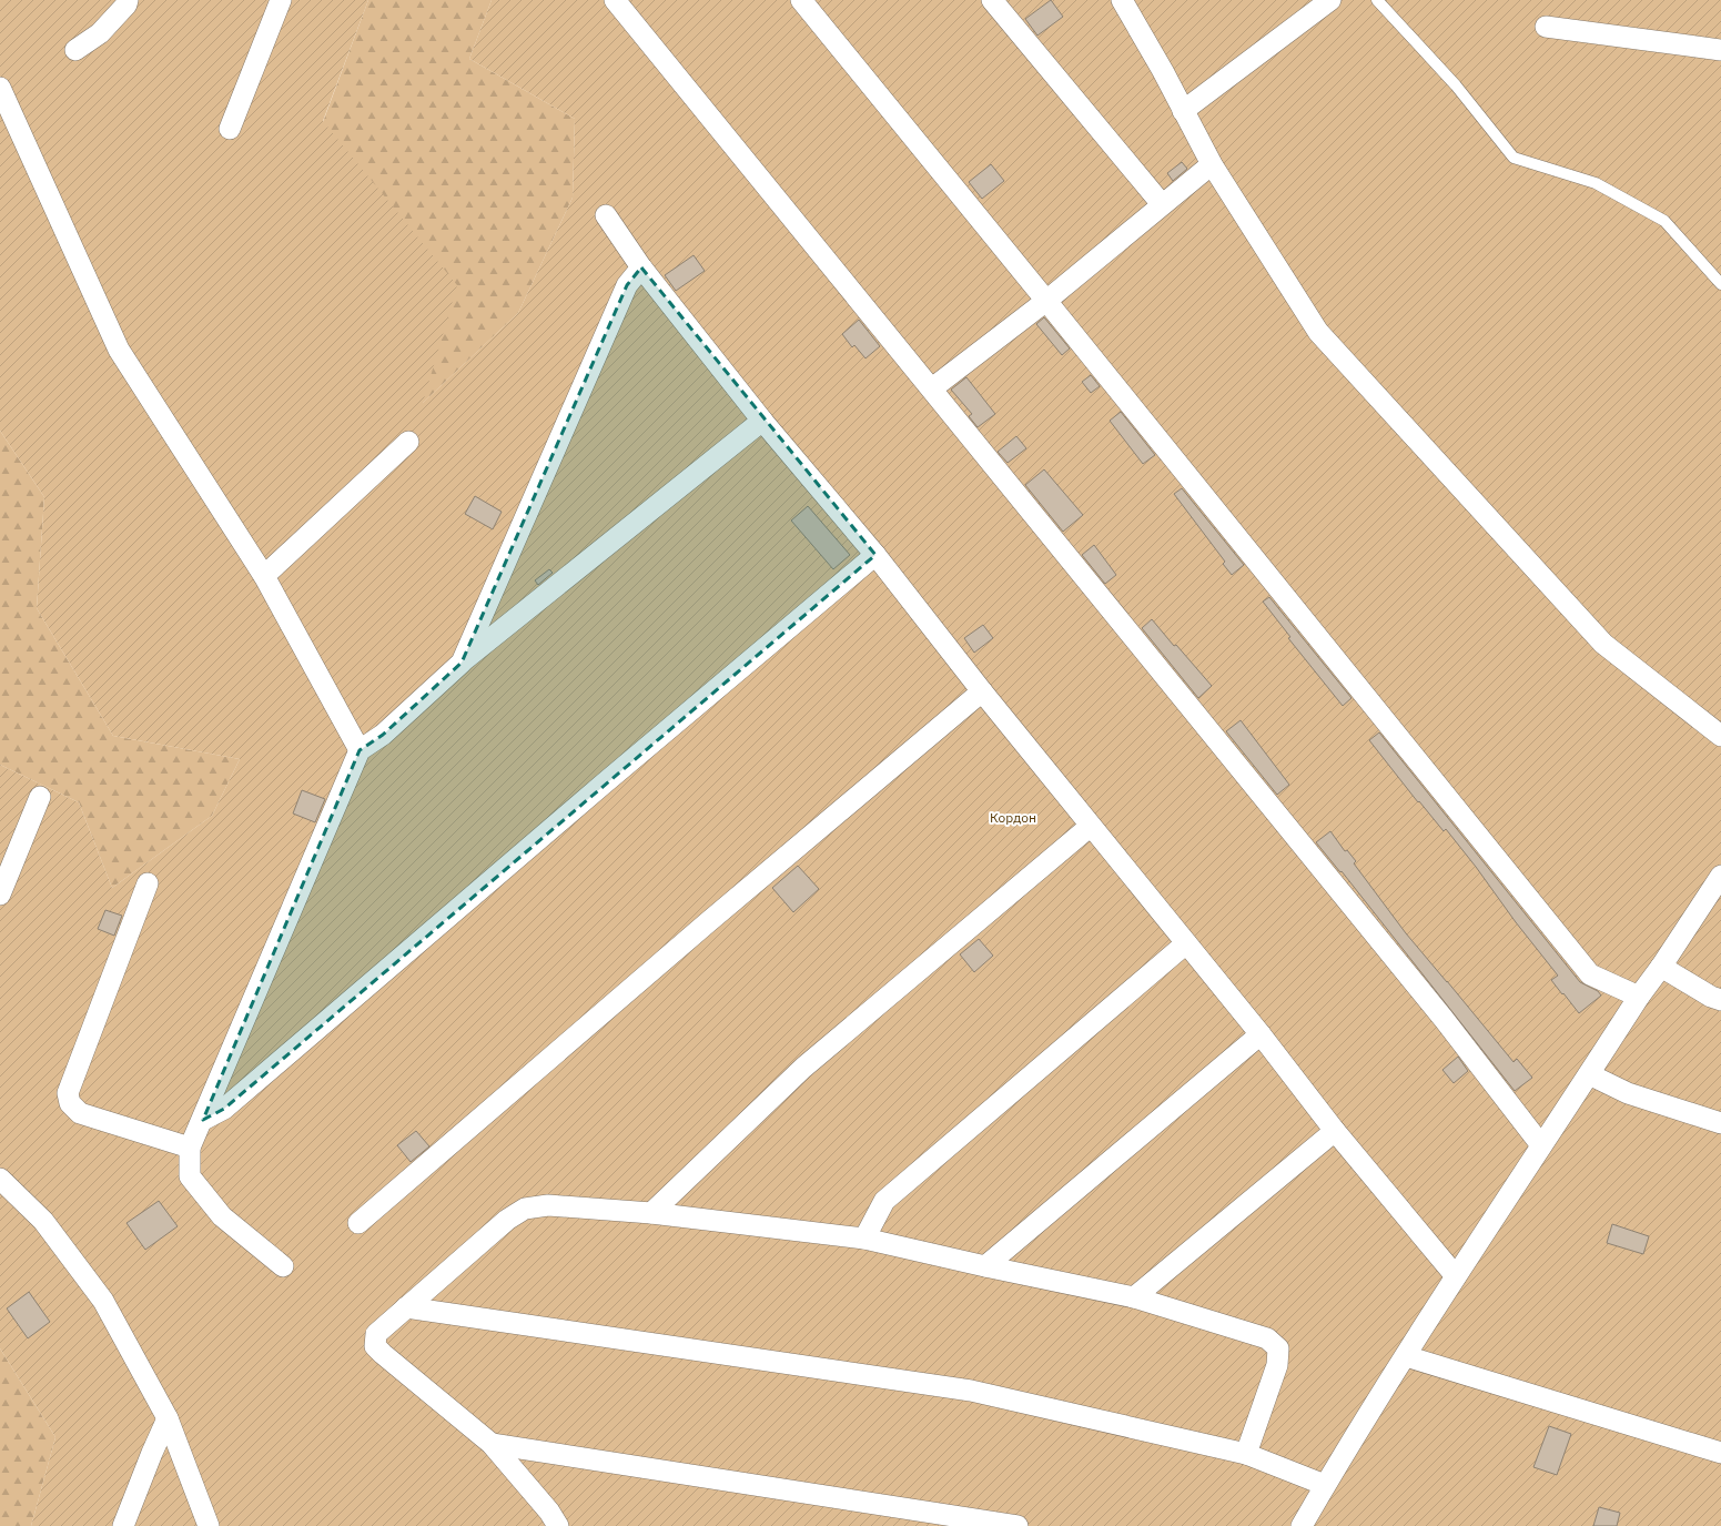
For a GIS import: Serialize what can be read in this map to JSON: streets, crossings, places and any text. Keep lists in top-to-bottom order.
{
  "parks": ["Кордон"]
}
